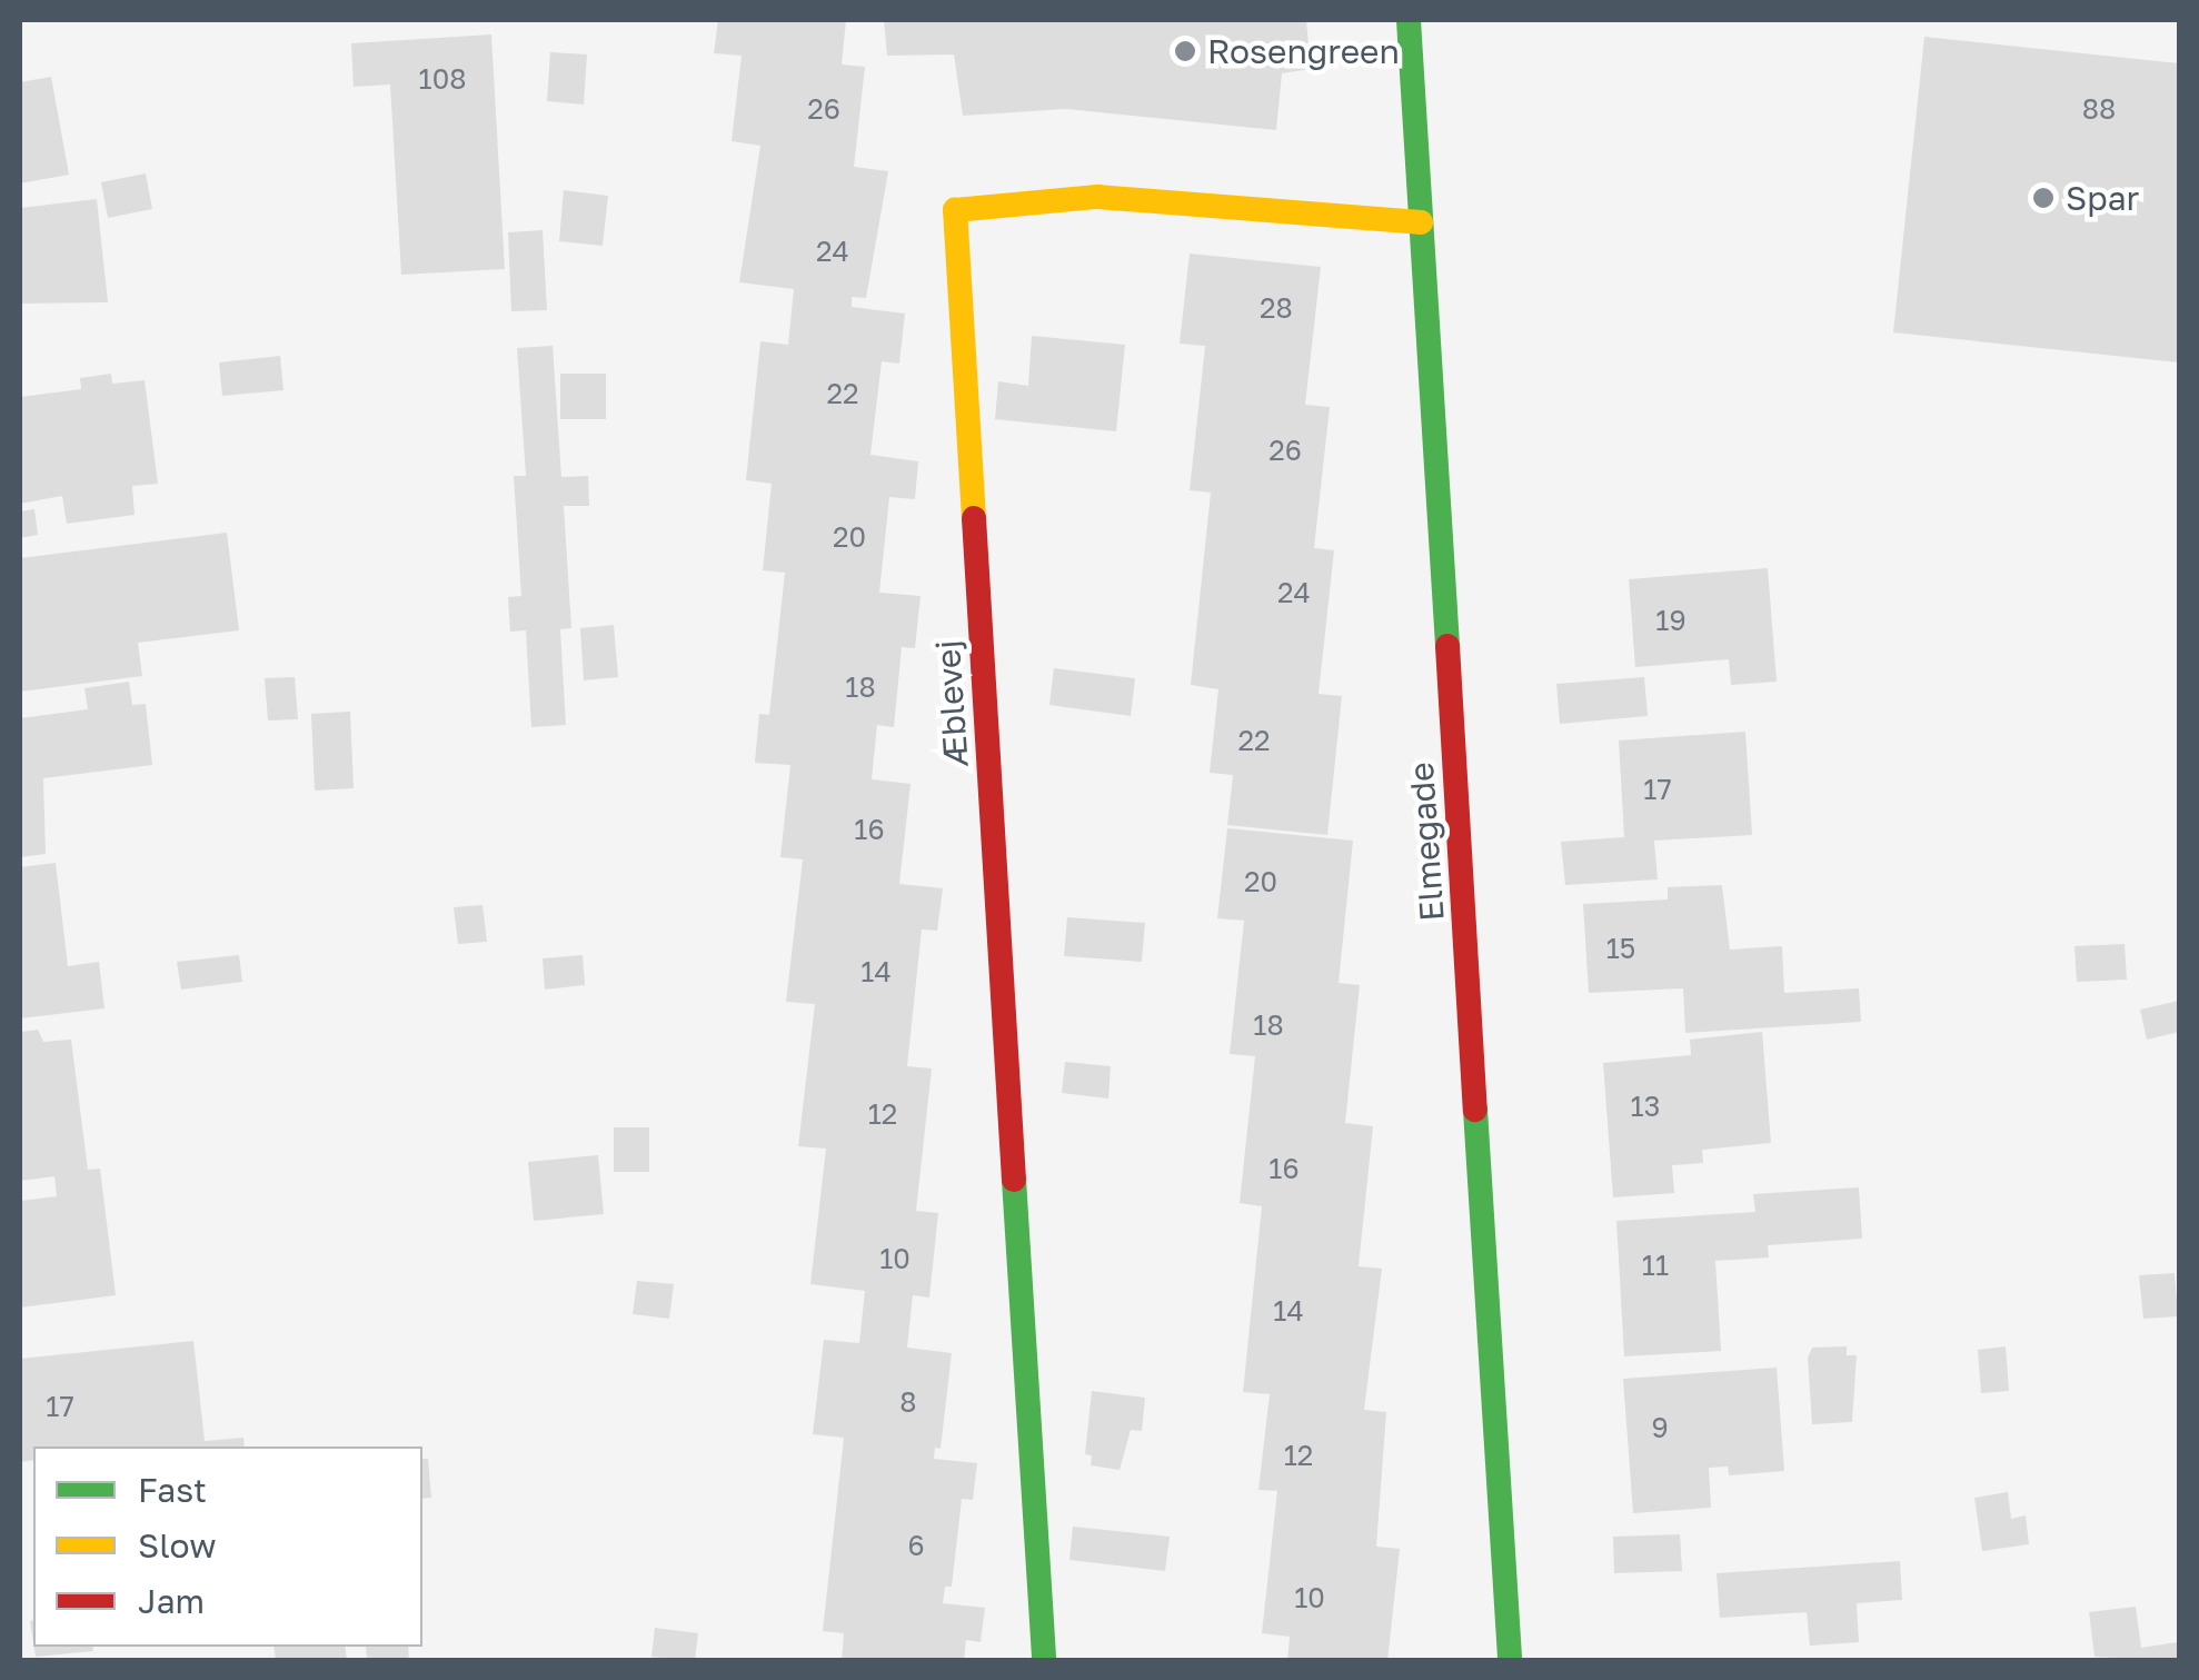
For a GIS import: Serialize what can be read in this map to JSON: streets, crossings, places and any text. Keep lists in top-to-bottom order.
{
  "streets": {
    "street": ["Æblevej", "Elmegade"]
  },
  "crossings": [
    ["Æblevej", "Elmegade"]
  ],
  "places": ["Rosengreen", "Spar"],
  "house_numbers": [
    "108",
    "26",
    "88",
    "24",
    "28",
    "22",
    "26",
    "20",
    "24",
    "19",
    "18",
    "22",
    "17",
    "16",
    "20",
    "15",
    "14",
    "18",
    "13",
    "12",
    "16",
    "10",
    "11",
    "14",
    "8",
    "17",
    "9",
    "12",
    "6",
    "10"
  ],
  "legend": ["Fast", "Slow", "Jam"]
}
